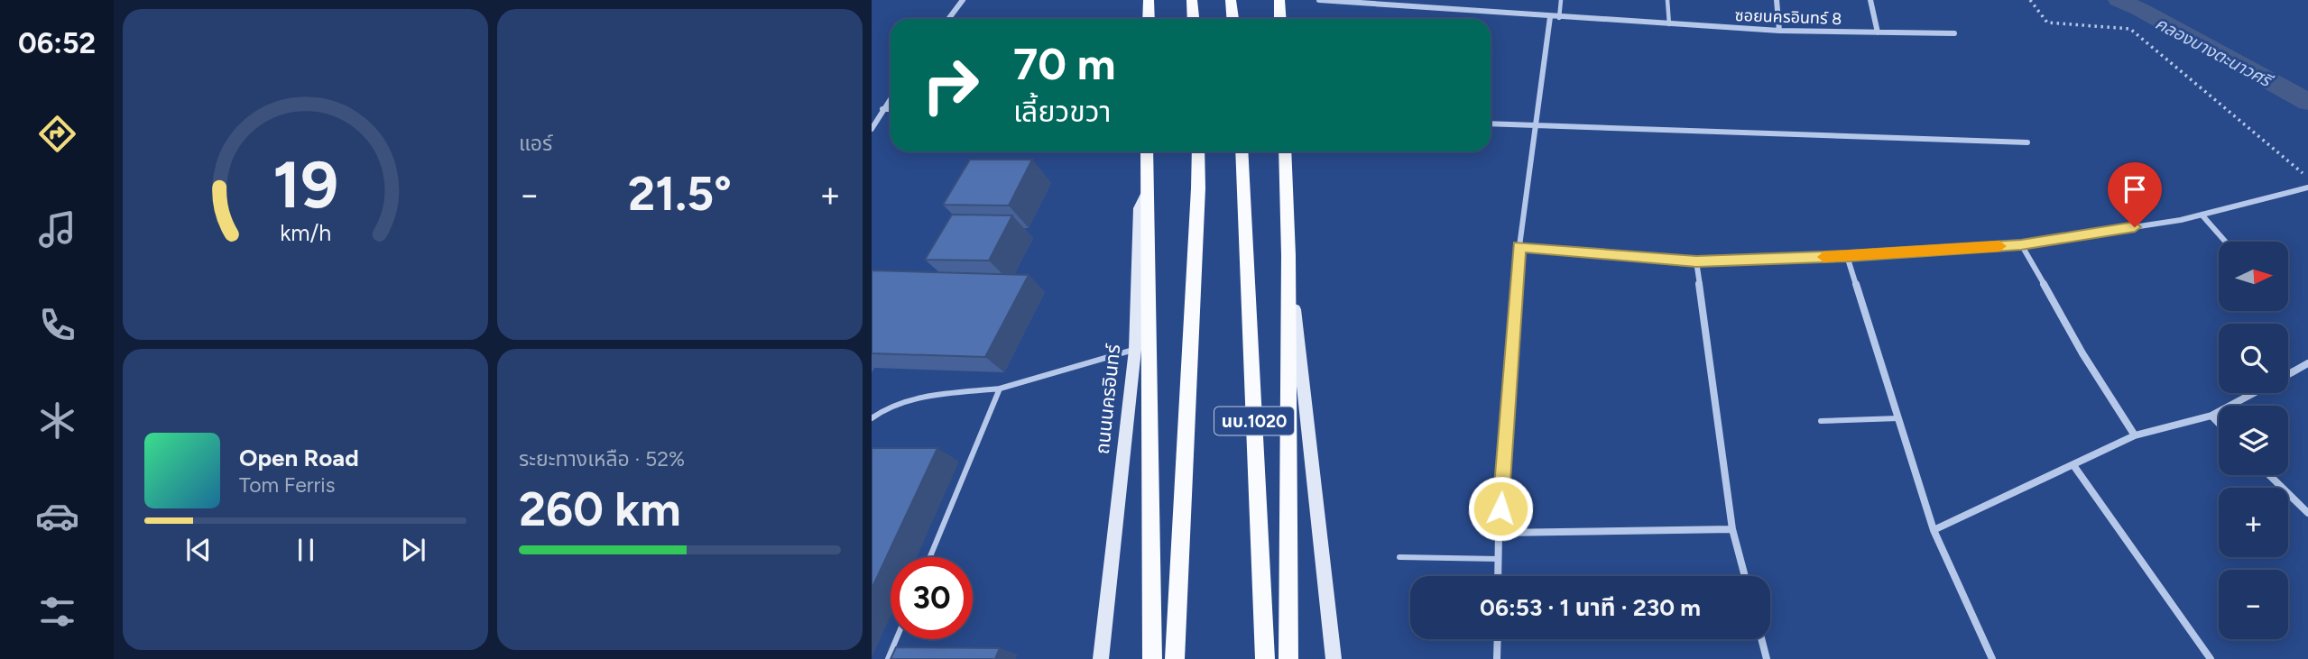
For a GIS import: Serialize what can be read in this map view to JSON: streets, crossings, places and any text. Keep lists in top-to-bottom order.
{
  "streets": {
    "main road": ["ถนนนครอินทร์", "นบ.1020"],
    "street": ["ซอยนครอินทร์ 8"]
  },
  "water": ["คลองบางตะนาวศรี"],
  "north": "right",
  "page": {
    "tabs": "06:52",
    "tile": [
      "แอร์",
      ["ระยะทางเหลือ · 52%", "260 km"]
    ],
    "turn": ["70 m", "เลี้ยวขวา"],
    "heat": ["−", "21.5°", "+"],
    "map_buttons": ["+", "−"],
    "song": ["Open Road", "Tom Ferris"],
    "limit": "30",
    "trip": "06:53 · 1 นาที · 230 m",
    "gauge": ["19", "km/h"]
  }
}
